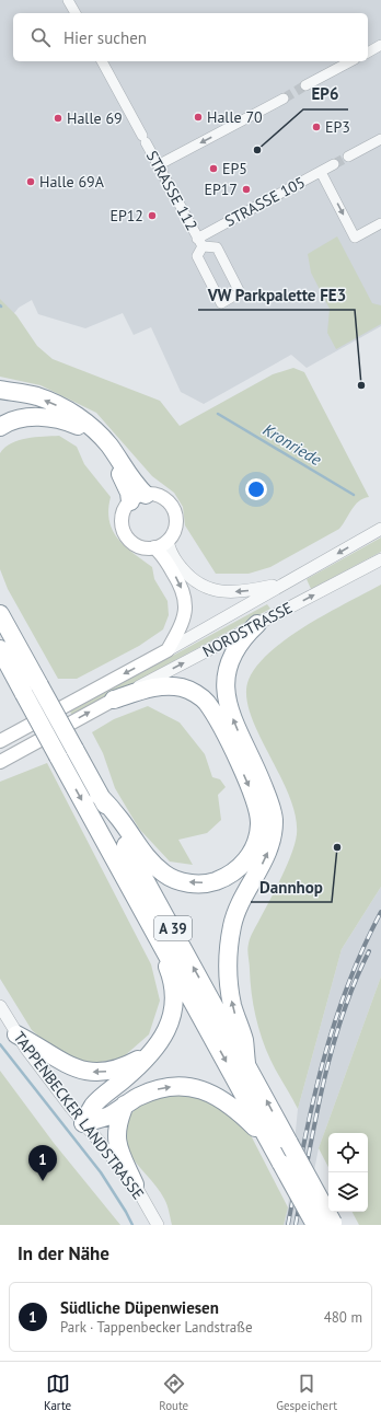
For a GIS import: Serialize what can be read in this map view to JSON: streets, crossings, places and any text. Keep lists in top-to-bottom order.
{
  "streets": {
    "highway": ["A 39"],
    "street": [
      "STRASSE 112",
      "STRASSE 105",
      "NORDSTRASSE",
      "TAPPENBECKER LANDSTRASSE"
    ]
  },
  "crossings": [
    ["STRASSE 112", "STRASSE 105"]
  ],
  "water": ["Kronriede"],
  "places": [
    "Halle 70",
    "Halle 69",
    "EP3",
    "EP6",
    "EP5",
    "Halle 69A",
    "EP17",
    "EP12",
    "VW Parkpalette FE3",
    "Dannhop"
  ],
  "page": {
    "search": "Hier suchen",
    "pins": "1",
    "heading": "In der Nähe",
    "list": [
      {
        "mark": "1",
        "name": "Südliche Düpenwiesen",
        "note": "Park · Tappenbecker Landstraße",
        "value": "480 m"
      }
    ],
    "nav": ["Karte", "Route", "Gespeichert"]
  }
}
